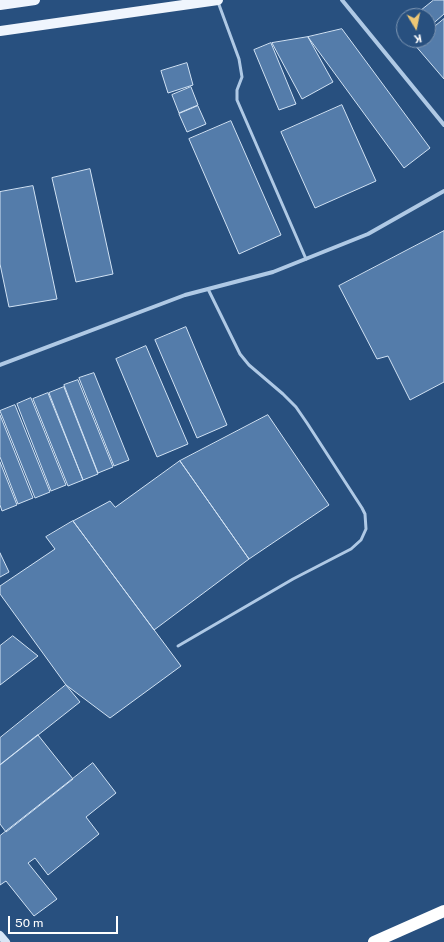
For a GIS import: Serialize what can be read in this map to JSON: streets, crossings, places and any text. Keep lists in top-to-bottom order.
{
  "scale_bar": "50 m",
  "north": "bottom"
}
